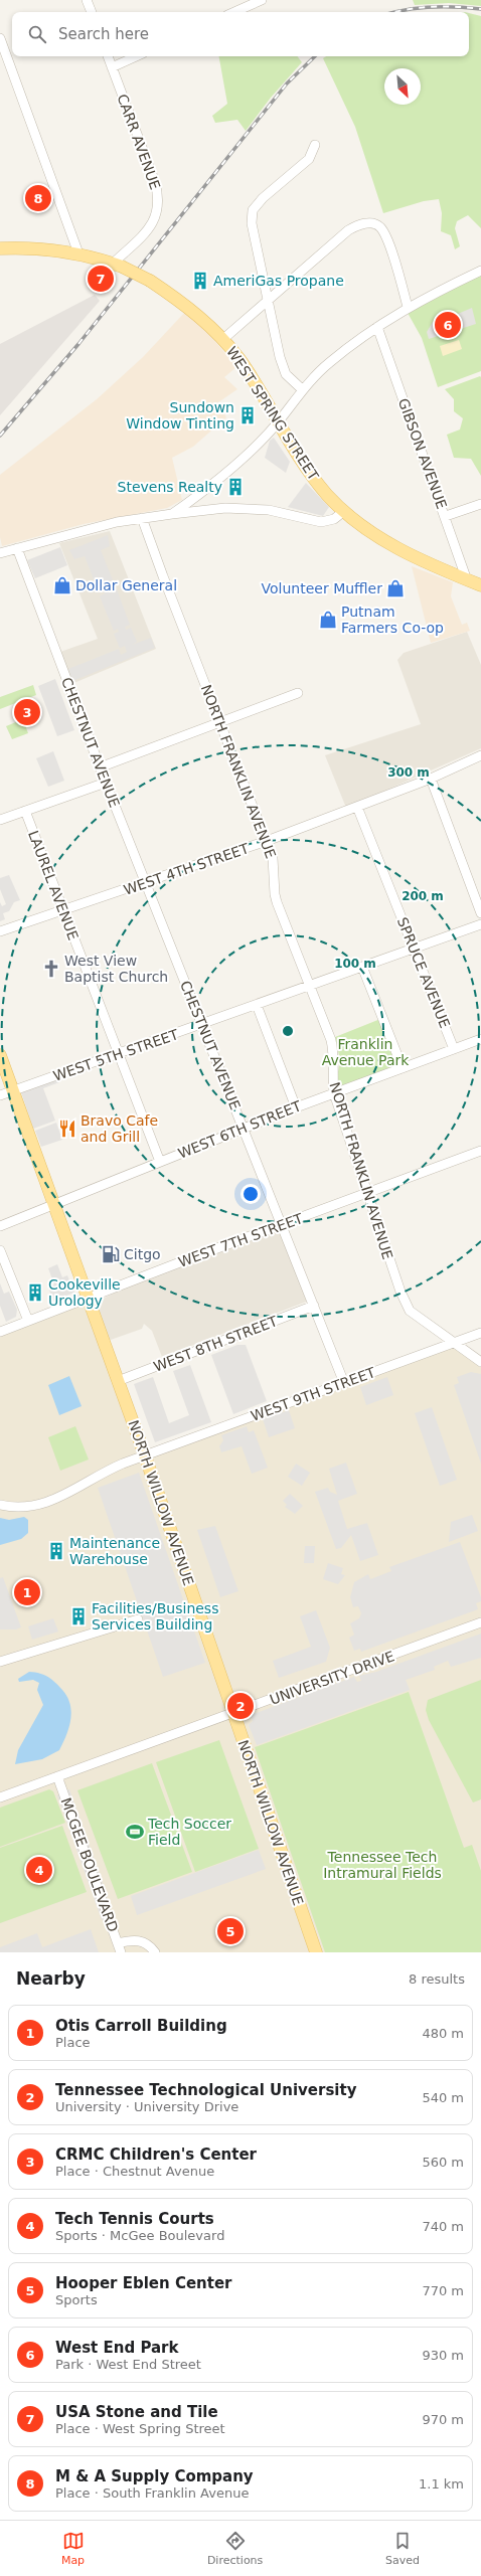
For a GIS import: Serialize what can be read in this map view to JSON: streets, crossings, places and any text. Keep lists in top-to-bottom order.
{
  "streets": {
    "main road": ["WEST SPRING STREET", "NORTH WILLOW AVENUE"],
    "street": [
      "CARR AVENUE",
      "GIBSON AVENUE",
      "CHESTNUT AVENUE",
      "NORTH FRANKLIN AVENUE",
      "WEST 4TH STREET",
      "LAUREL AVENUE",
      "SPRUCE AVENUE",
      "WEST 5TH STREET",
      "WEST 6TH STREET",
      "WEST 7TH STREET",
      "WEST 8TH STREET",
      "WEST 9TH STREET",
      "UNIVERSITY DRIVE",
      "MCGEE BOULEVARD"
    ]
  },
  "crossings": [
    ["CARR AVENUE", "WEST SPRING STREET"],
    ["WEST SPRING STREET", "GIBSON AVENUE"],
    ["CHESTNUT AVENUE", "WEST 4TH STREET"],
    ["CHESTNUT AVENUE", "WEST 5TH STREET"],
    ["CHESTNUT AVENUE", "WEST 6TH STREET"],
    ["CHESTNUT AVENUE", "WEST 7TH STREET"],
    ["CHESTNUT AVENUE", "WEST 8TH STREET"],
    ["CHESTNUT AVENUE", "WEST 9TH STREET"],
    ["NORTH FRANKLIN AVENUE", "WEST 4TH STREET"],
    ["NORTH FRANKLIN AVENUE", "WEST 5TH STREET"],
    ["NORTH FRANKLIN AVENUE", "WEST 6TH STREET"],
    ["NORTH FRANKLIN AVENUE", "WEST 7TH STREET"],
    ["NORTH FRANKLIN AVENUE", "WEST 9TH STREET"],
    ["WEST 4TH STREET", "LAUREL AVENUE"],
    ["WEST 4TH STREET", "SPRUCE AVENUE"],
    ["LAUREL AVENUE", "WEST 5TH STREET"],
    ["LAUREL AVENUE", "WEST 6TH STREET"],
    ["SPRUCE AVENUE", "WEST 5TH STREET"],
    ["SPRUCE AVENUE", "WEST 6TH STREET"],
    ["WEST 5TH STREET", "NORTH WILLOW AVENUE"],
    ["WEST 6TH STREET", "NORTH WILLOW AVENUE"],
    ["WEST 7TH STREET", "NORTH WILLOW AVENUE"],
    ["WEST 8TH STREET", "NORTH WILLOW AVENUE"],
    ["WEST 9TH STREET", "NORTH WILLOW AVENUE"],
    ["NORTH WILLOW AVENUE", "UNIVERSITY DRIVE"],
    ["UNIVERSITY DRIVE", "MCGEE BOULEVARD"]
  ],
  "parks": ["Franklin Avenue Park", "Tennessee Tech Intramural Fields"],
  "places": {
    "building": [
      "AmeriGas Propane",
      "Sundown Window Tinting",
      "Stevens Realty",
      "Cookeville Urology",
      "Maintenance Warehouse",
      "Facilities/Business Services Building"
    ],
    "shop": ["Dollar General", "Volunteer Muffler", "Putnam Farmers Co-op"],
    "church": ["West View Baptist Church"],
    "restaurant": ["Bravo Cafe and Grill"],
    "fuel station": ["Citgo"],
    "sports": ["Tech Soccer Field"]
  },
  "north": "bottom right",
  "page": {
    "search": "Search here",
    "pins": [
      "8",
      "7",
      "6",
      "3",
      "1",
      "2",
      "4",
      "5"
    ],
    "heading": ["Nearby", "8 results"],
    "list": [
      {
        "mark": "1",
        "name": "Otis Carroll Building",
        "note": "Place",
        "value": "480 m"
      },
      {
        "mark": "2",
        "name": "Tennessee Technological University",
        "note": "University · University Drive",
        "value": "540 m"
      },
      {
        "mark": "3",
        "name": "CRMC Children's Center",
        "note": "Place · Chestnut Avenue",
        "value": "560 m"
      },
      {
        "mark": "4",
        "name": "Tech Tennis Courts",
        "note": "Sports · McGee Boulevard",
        "value": "740 m"
      },
      {
        "mark": "5",
        "name": "Hooper Eblen Center",
        "note": "Sports",
        "value": "770 m"
      },
      {
        "mark": "6",
        "name": "West End Park",
        "note": "Park · West End Street",
        "value": "930 m"
      },
      {
        "mark": "7",
        "name": "USA Stone and Tile",
        "note": "Place · West Spring Street",
        "value": "970 m"
      },
      {
        "mark": "8",
        "name": "M & A Supply Company",
        "note": "Place · South Franklin Avenue",
        "value": "1.1 km"
      }
    ],
    "nav": ["Map", "Directions", "Saved"]
  },
  "rings": ["300 m", "200 m", "100 m"]
}
